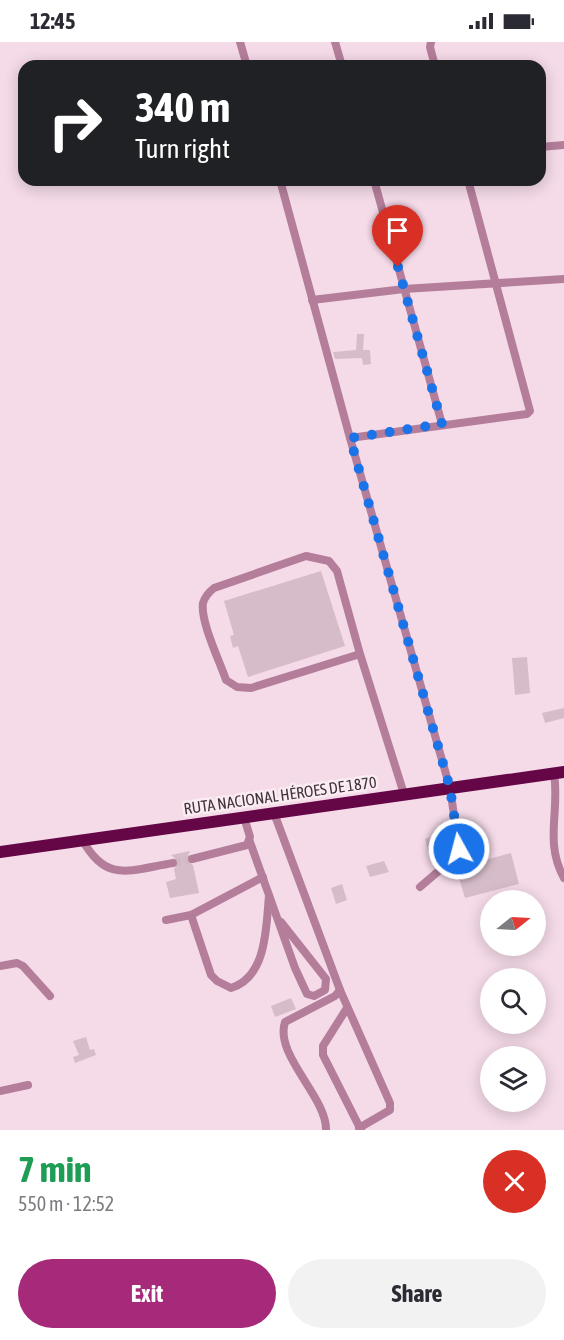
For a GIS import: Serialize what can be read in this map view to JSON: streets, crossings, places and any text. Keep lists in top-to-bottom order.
{
  "streets": {
    "highway": ["RUTA NACIONAL HÉROES DE 1870"]
  },
  "north": "right",
  "page": {
    "status": "12:45",
    "turn": ["340 m", "Turn right"],
    "heading": ["7 min", "550 m · 12:52"],
    "buttons": ["Exit", "Share"]
  }
}
